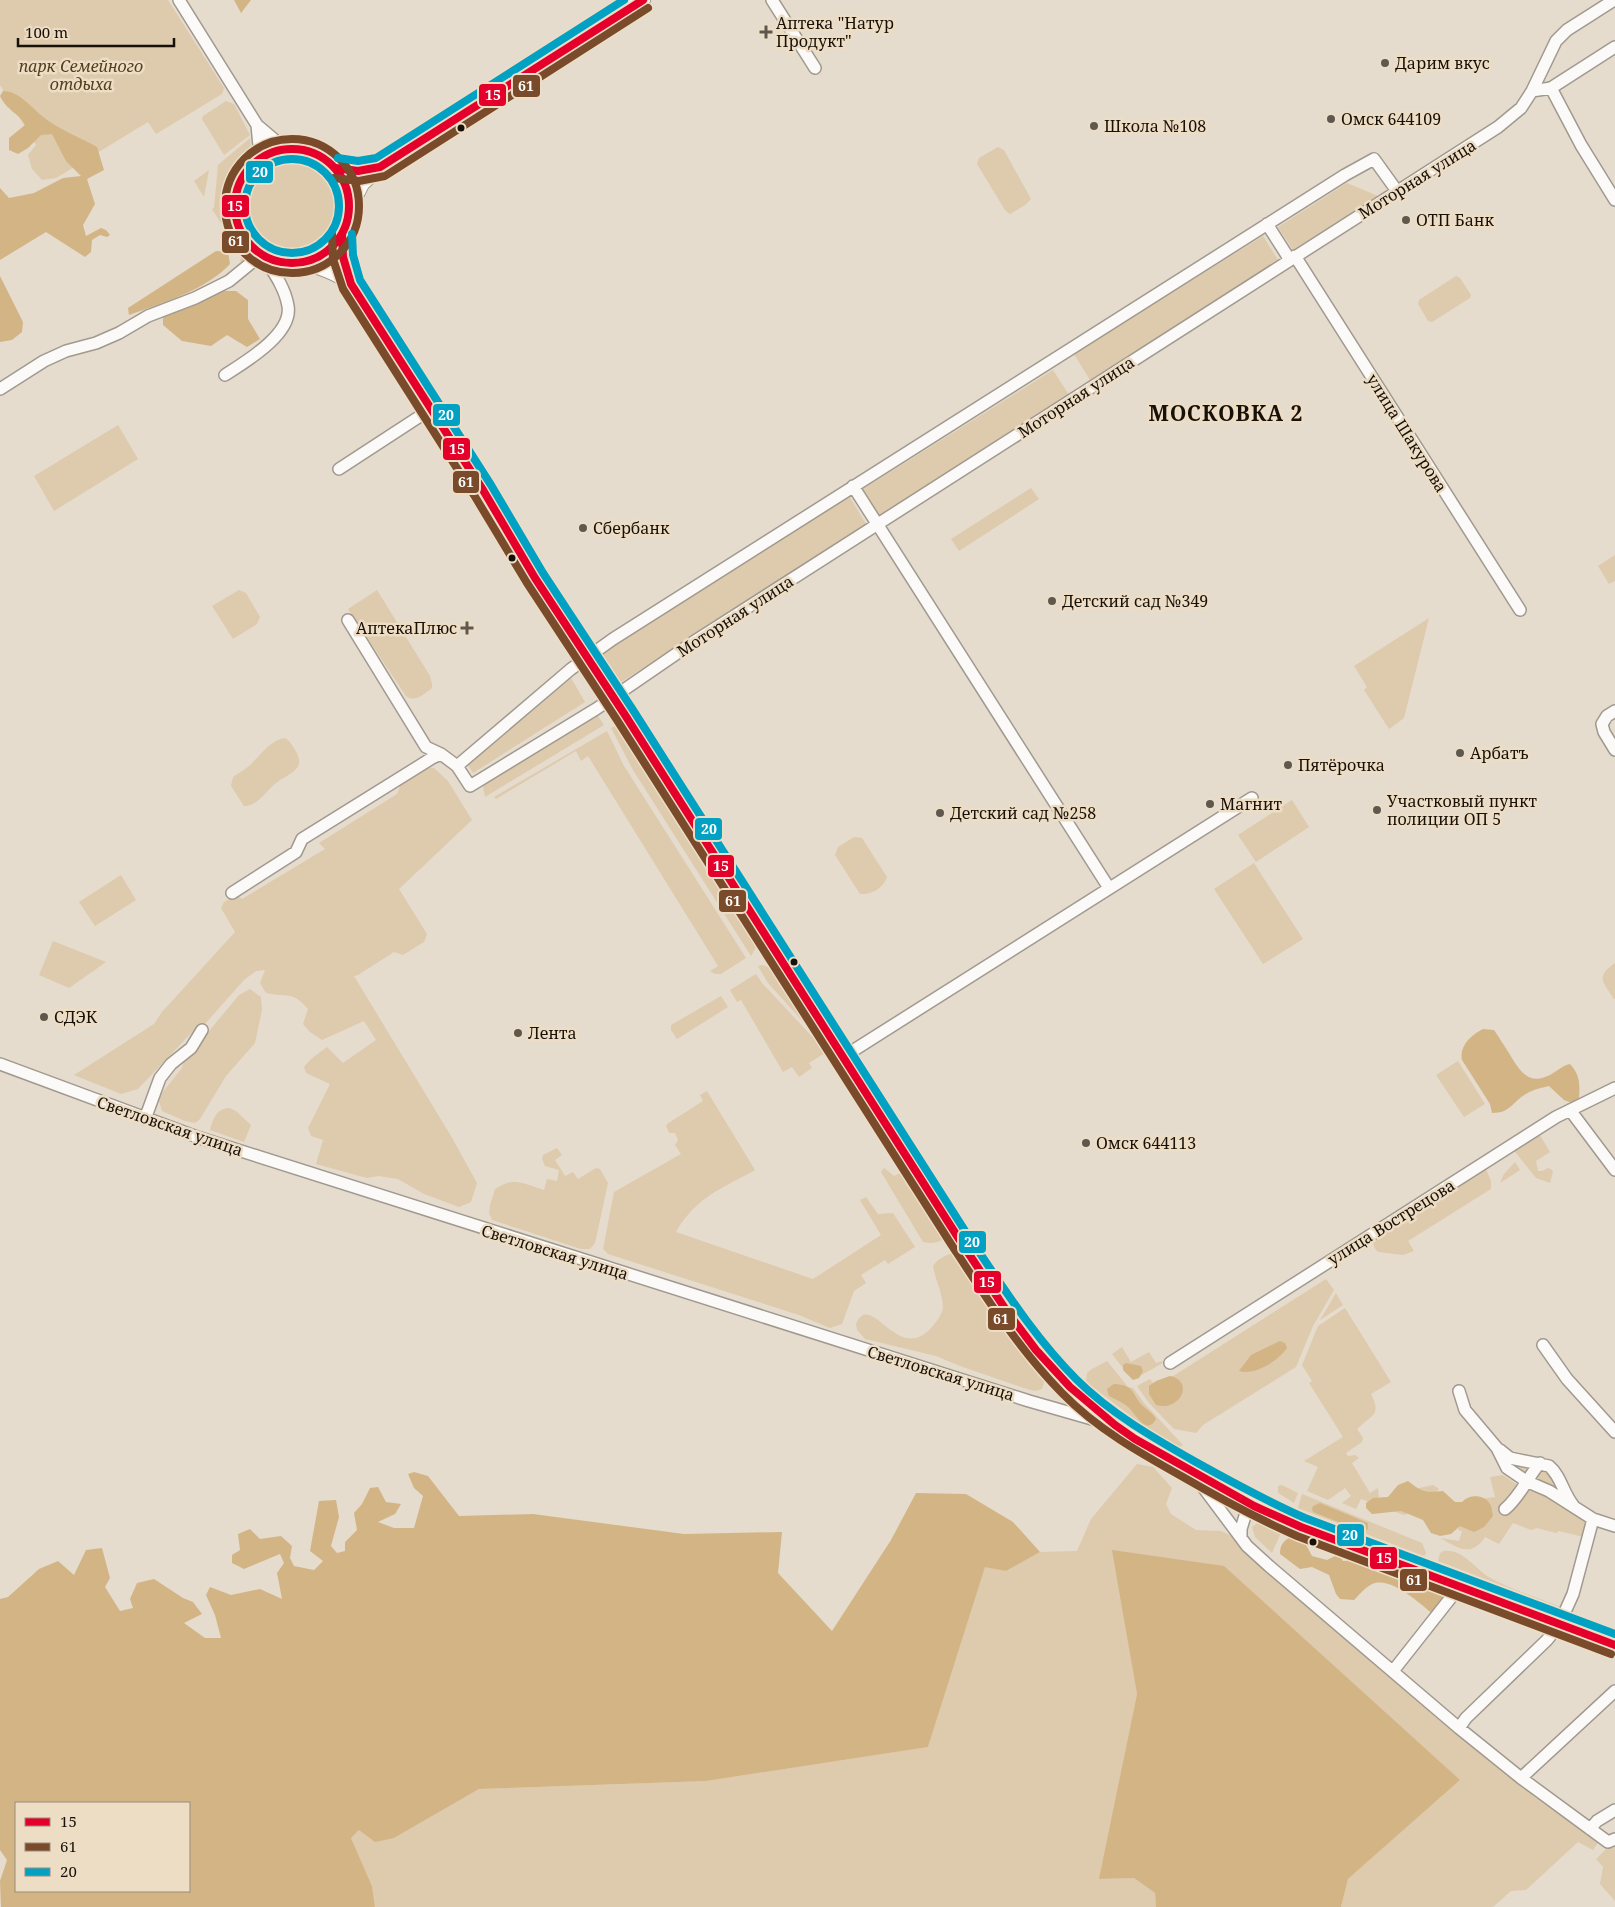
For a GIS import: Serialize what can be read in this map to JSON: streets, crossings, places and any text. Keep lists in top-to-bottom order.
{
  "streets": {
    "street": [
      "Моторная улица",
      "улица Шакурова",
      "Светловская улица",
      "улица Вострецова"
    ]
  },
  "crossings": [
    ["Моторная улица", "улица Шакурова"]
  ],
  "districts": ["МОСКОВКА 2"],
  "parks": ["парк Семейного отдыха"],
  "places": {
    "health": ["Аптека \"Натур Продукт\"", "АптекаПлюс"],
    "other": [
      "Дарим вкус",
      "Омск 644109",
      "Школа №108",
      "ОТП Банк",
      "Сбербанк",
      "Детский сад №349",
      "Арбатъ",
      "Пятёрочка",
      "Магнит",
      "Участковый пункт полиции ОП 5",
      "Детский сад №258",
      "СДЭК",
      "Лента",
      "Омск 644113"
    ]
  },
  "lines": ["transit line 15", "transit line 20", "transit line 61"],
  "legend": ["15", "61", "20"],
  "scale_bar": "100 m"
}
